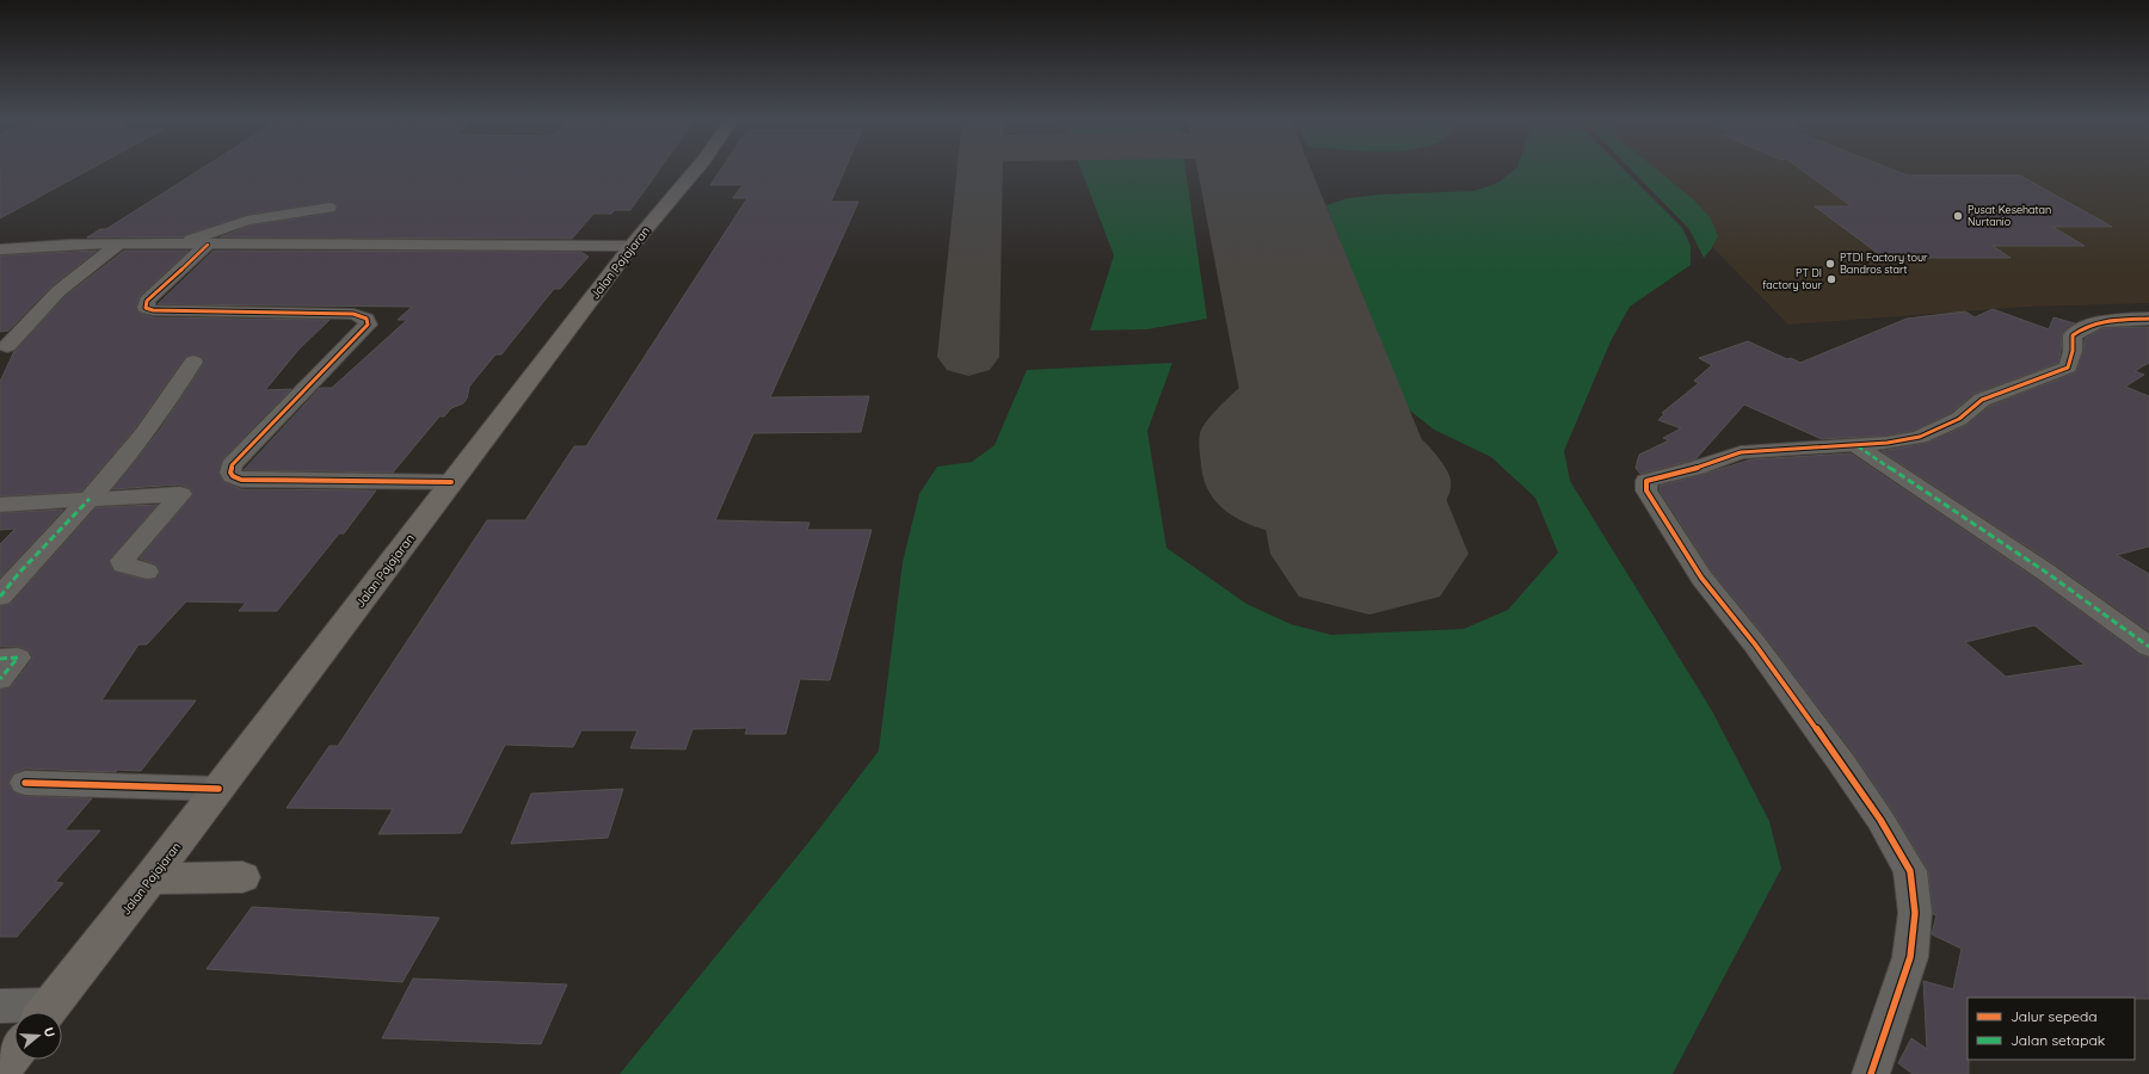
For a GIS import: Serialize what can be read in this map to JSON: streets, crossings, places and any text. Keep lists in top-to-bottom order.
{
  "streets": {
    "main road": ["Jalan Pajajaran"]
  },
  "places": ["Pusat Kesehatan Nurtanio", "PTDI Factory tour Bandros start", "PT DI factory tour"],
  "legend": ["Jalur sepeda", "Jalan setapak"],
  "north": "right"
}
